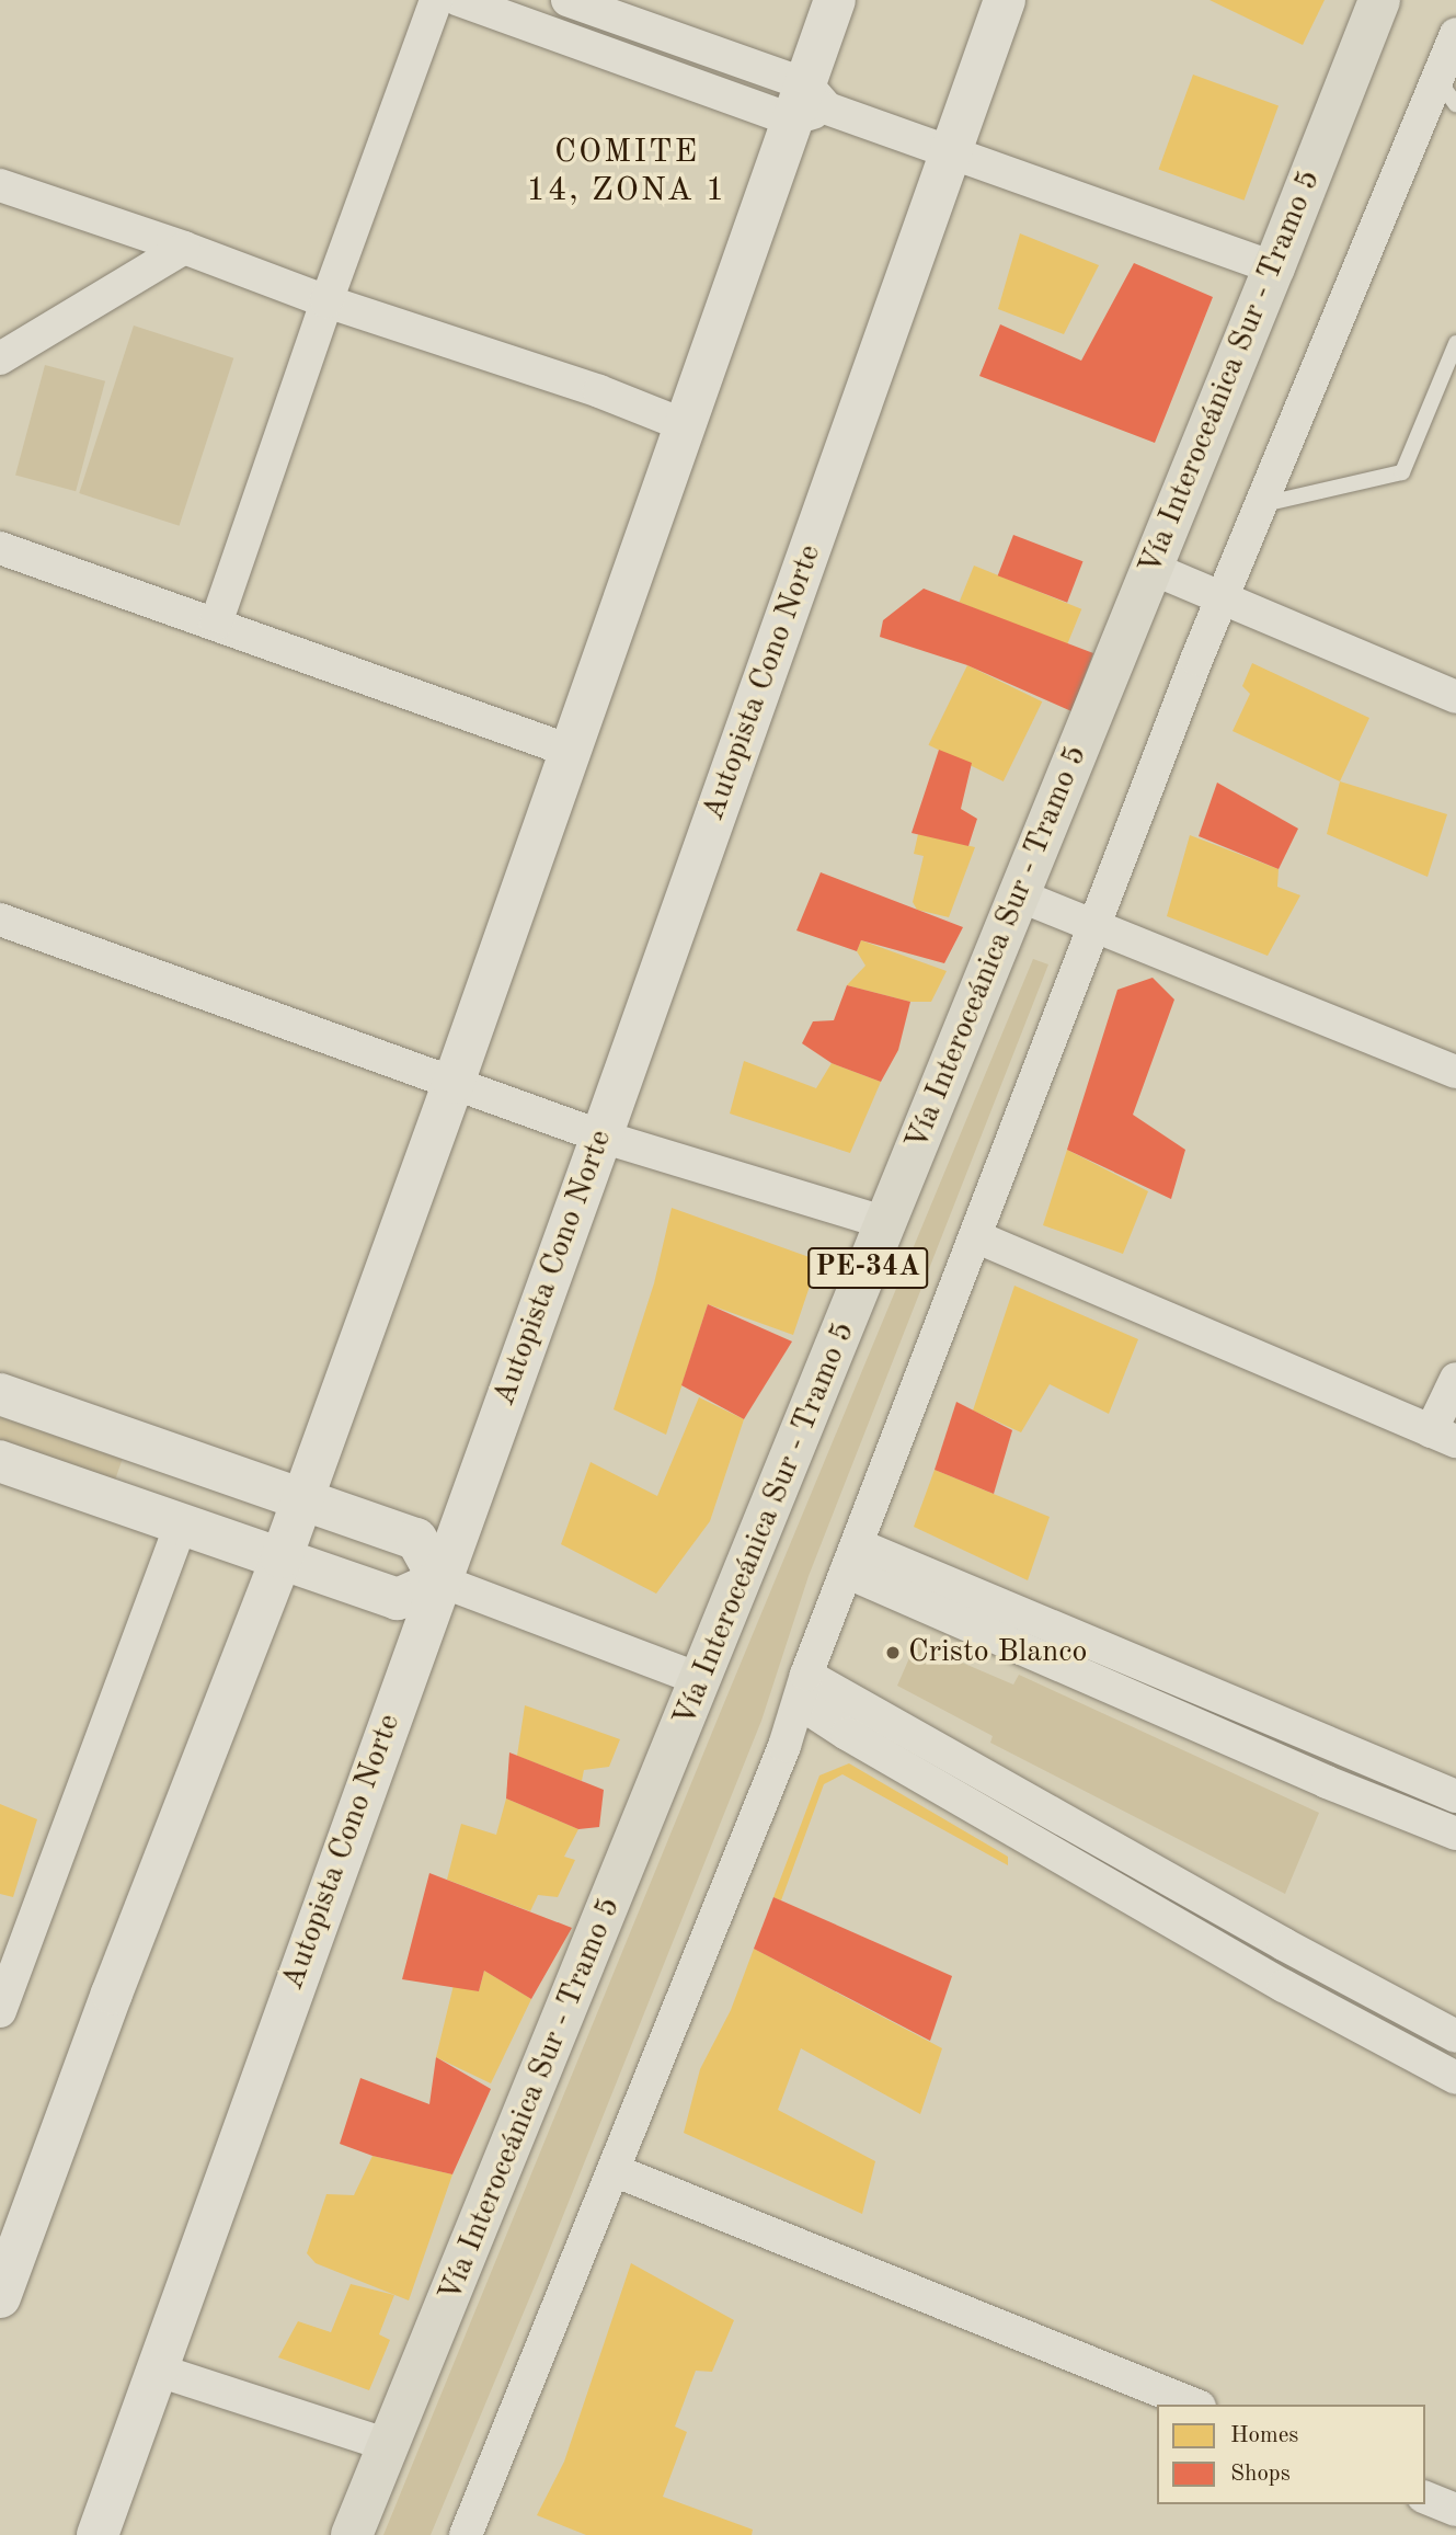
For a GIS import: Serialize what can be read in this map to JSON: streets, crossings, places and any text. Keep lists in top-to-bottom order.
{
  "streets": {
    "highway": ["Vía Interoceánica Sur - Tramo 5", "PE-34A"],
    "main road": ["Autopista Cono Norte"]
  },
  "districts": ["COMITE 14, ZONA 1"],
  "places": ["Cristo Blanco"],
  "legend": ["Homes", "Shops"]
}
